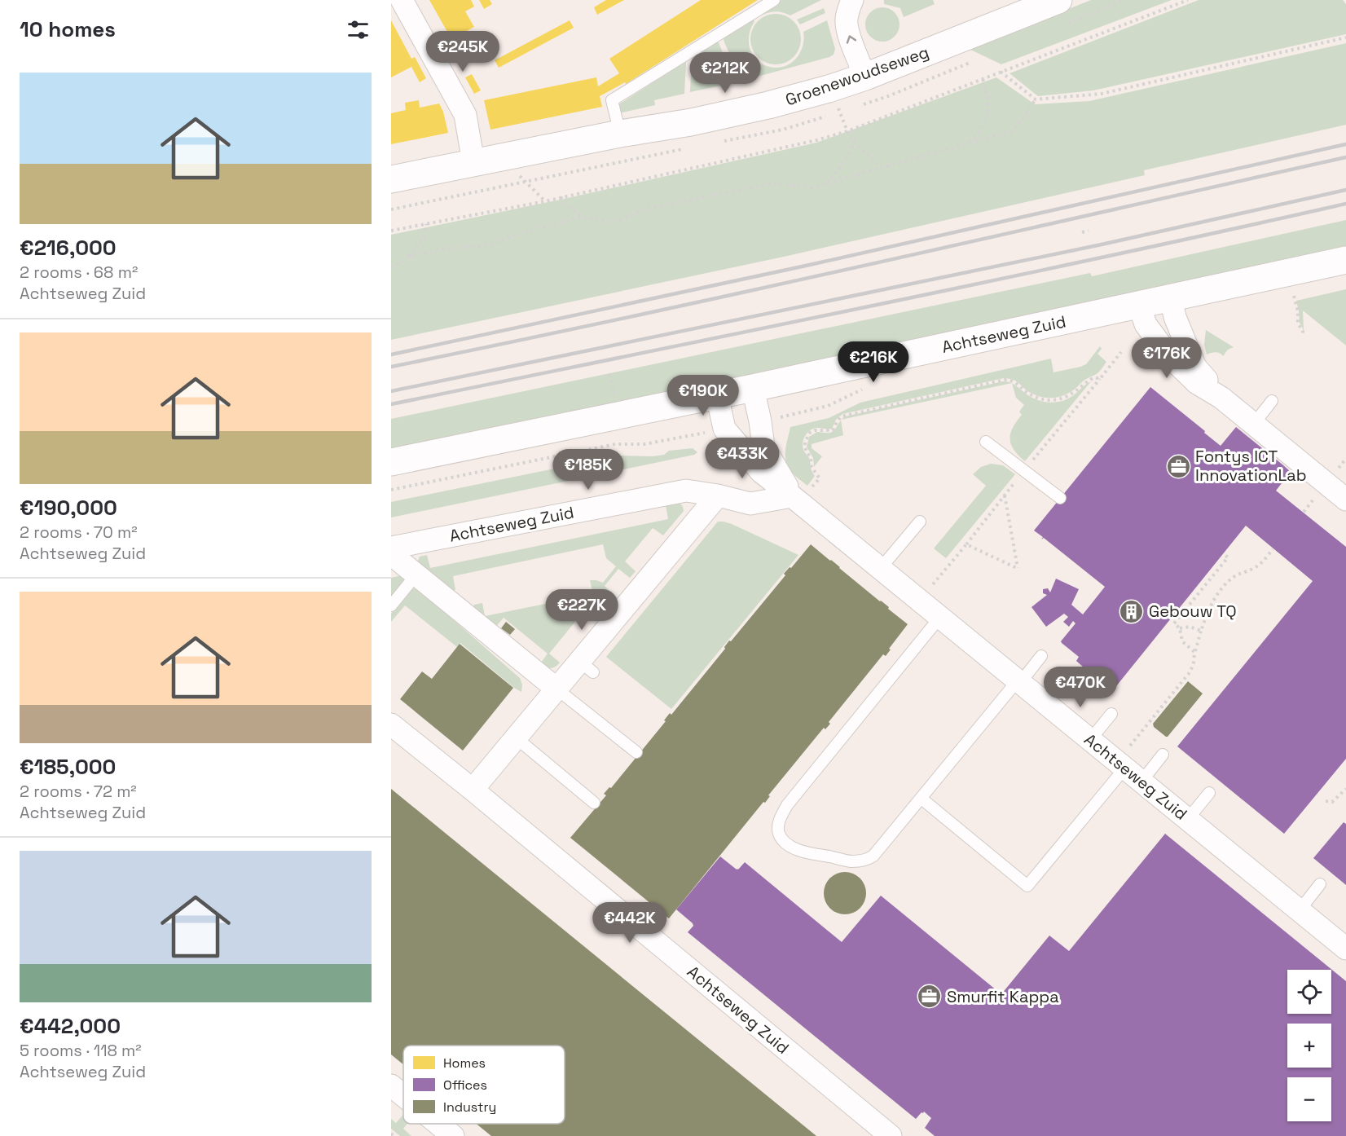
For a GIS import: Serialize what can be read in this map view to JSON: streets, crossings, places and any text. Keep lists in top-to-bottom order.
{
  "streets": {
    "street": ["Groenewoudseweg", "Achtseweg Zuid"]
  },
  "places": {
    "office": ["Fontys ICT InnovationLab", "Smurfit Kappa"],
    "building": ["Gebouw TQ"]
  },
  "legend": ["Homes", "Offices", "Industry"],
  "page": {
    "heading": "10 homes",
    "price": [
      "€245K",
      "€212K",
      "€176K",
      "€216K",
      "€190K",
      "€433K",
      "€185K",
      "€227K",
      "€470K",
      "€442K"
    ],
    "list": [
      {
        "name": "€216,000",
        "note": "2 rooms · 68 m² · Achtseweg Zuid"
      },
      {
        "name": "€190,000",
        "note": "2 rooms · 70 m² · Achtseweg Zuid"
      },
      {
        "name": "€185,000",
        "note": "2 rooms · 72 m² · Achtseweg Zuid"
      },
      {
        "name": "€442,000",
        "note": "5 rooms · 118 m² · Achtseweg Zuid"
      }
    ],
    "map_buttons": ["+", "−"]
  }
}
